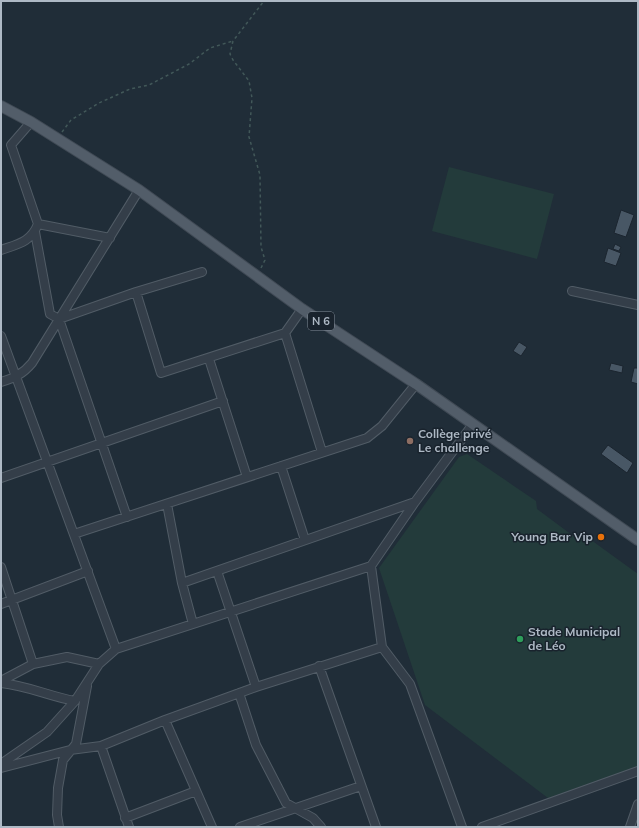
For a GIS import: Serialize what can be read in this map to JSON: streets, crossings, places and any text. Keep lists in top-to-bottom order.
{
  "streets": {
    "main road": ["N 6"]
  },
  "places": ["Collège privé Le challenge", "Young Bar Vip", "Stade Municipal de Léo"]
}
